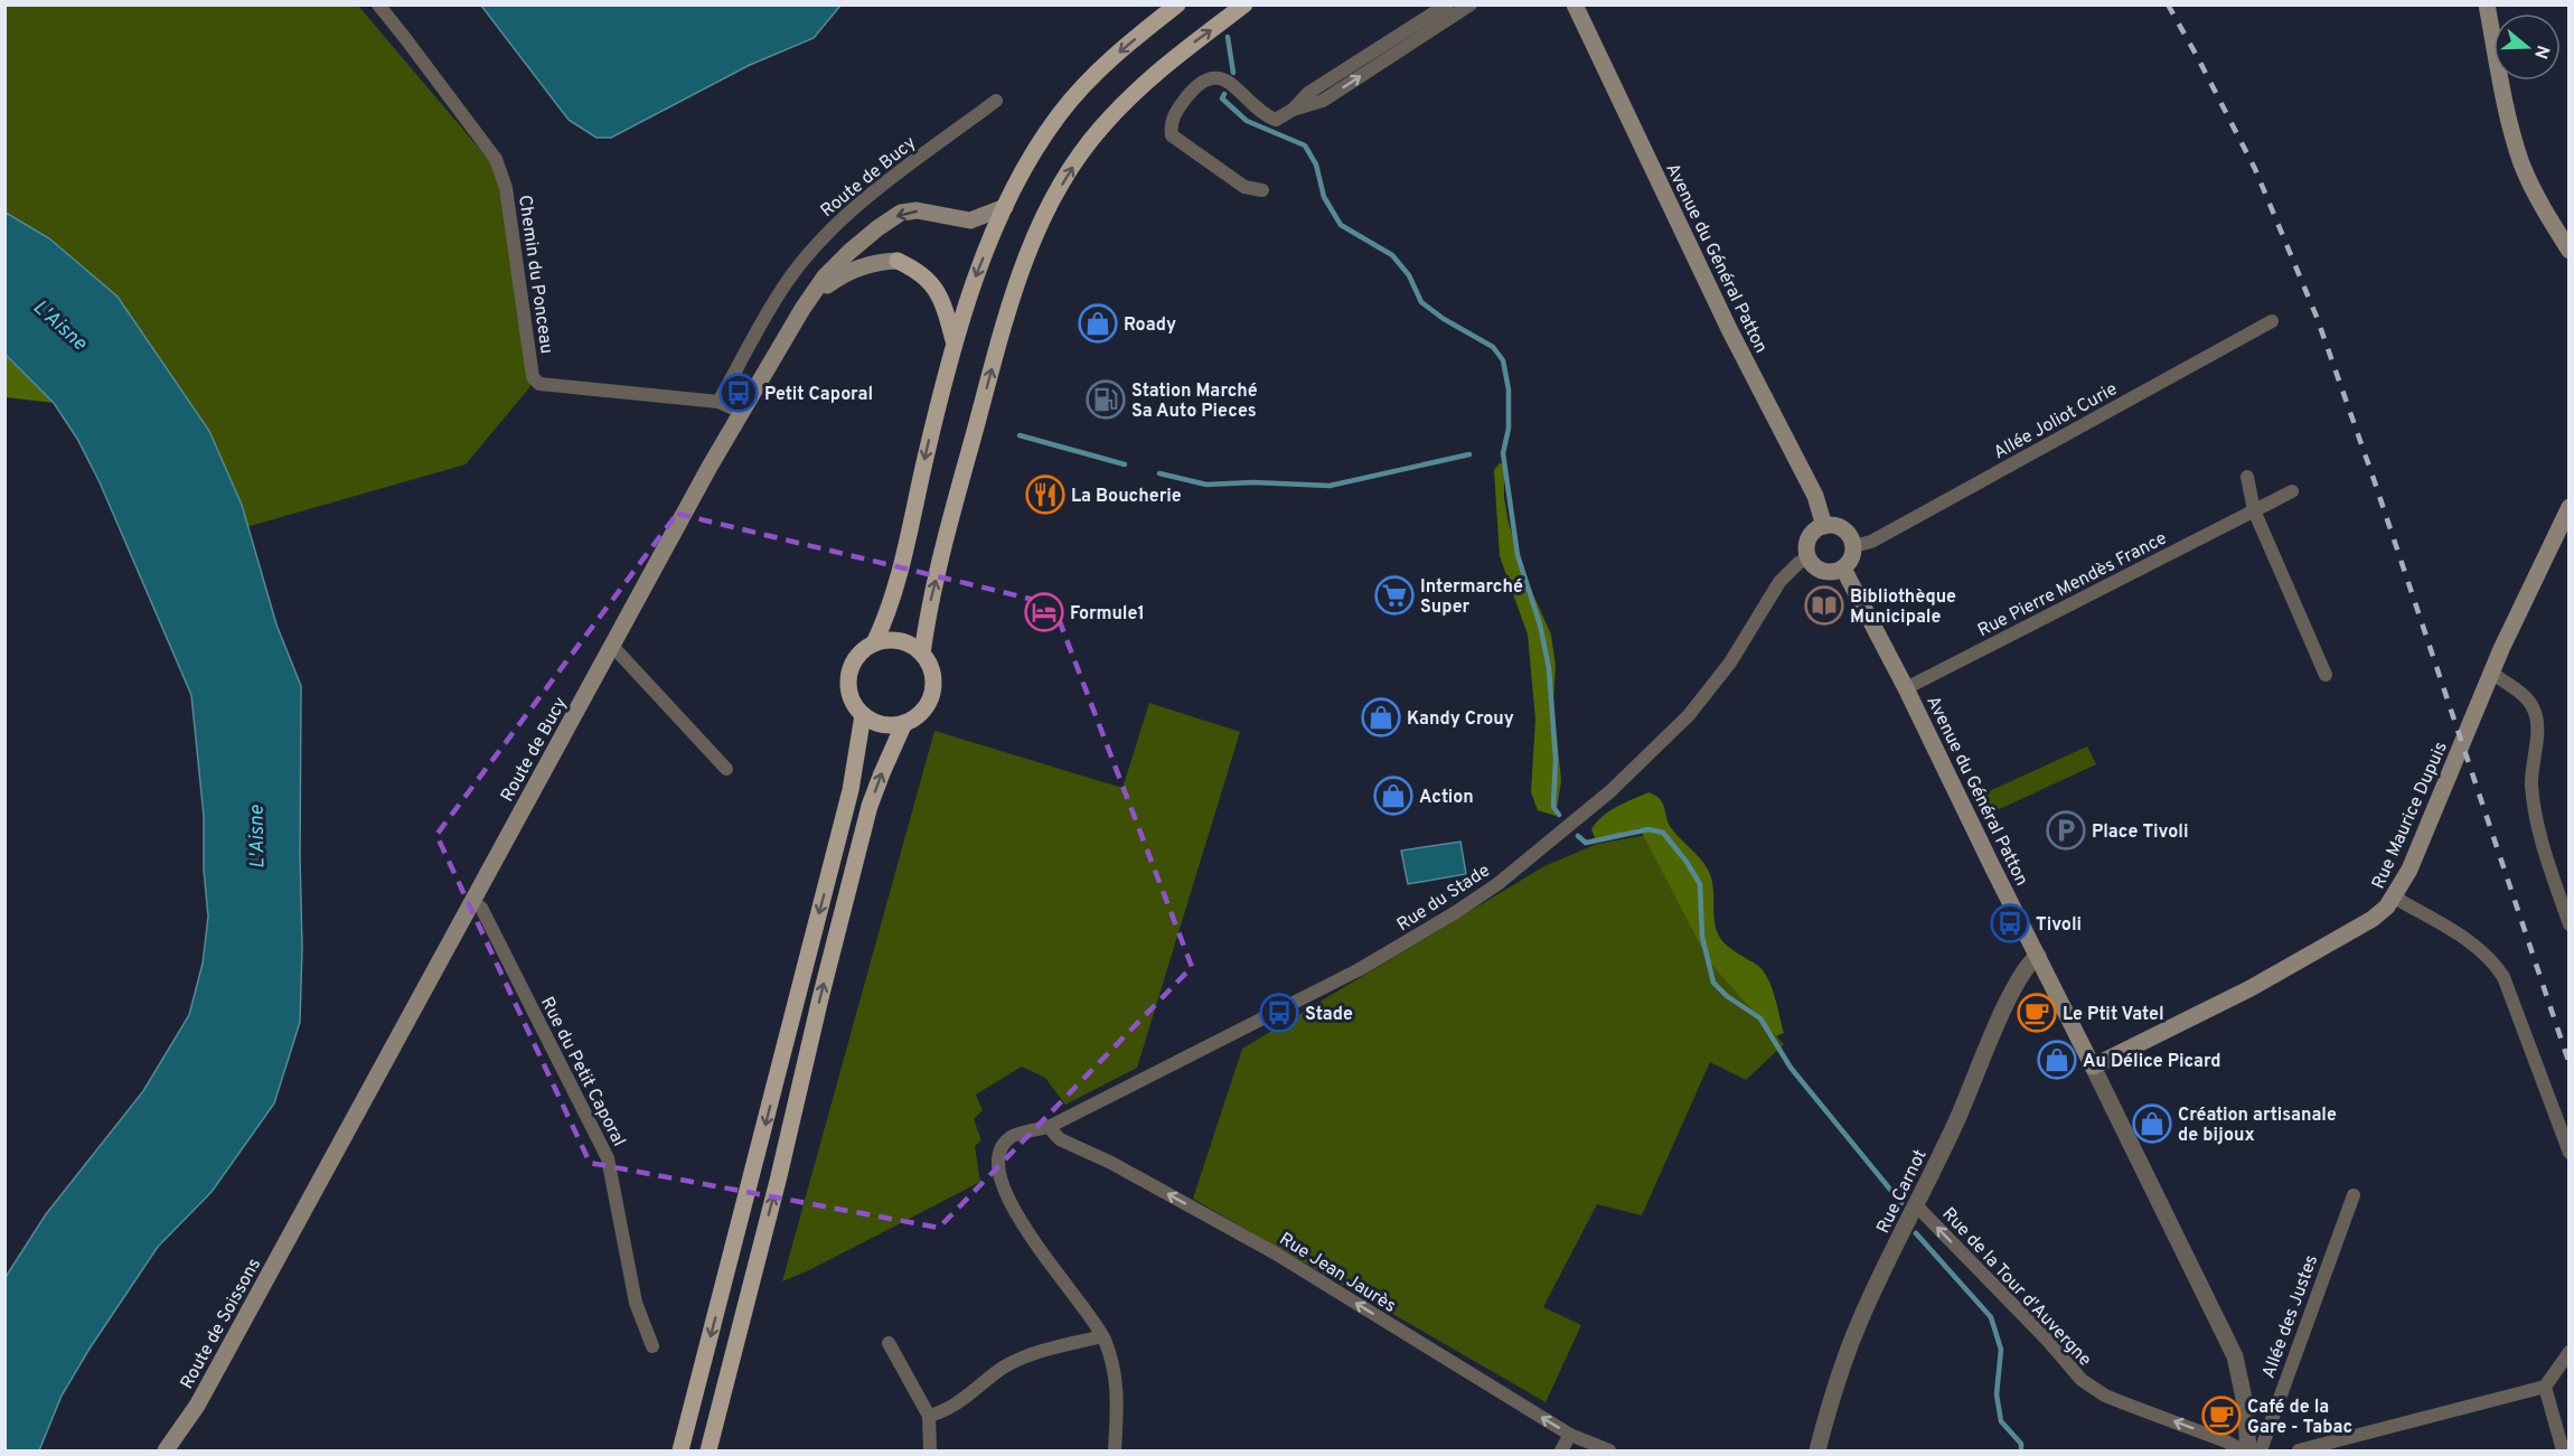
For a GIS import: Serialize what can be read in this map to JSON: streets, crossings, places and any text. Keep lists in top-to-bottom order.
{
  "streets": {
    "main road": [
      "Route de Bucy",
      "Avenue du Général Patton",
      "Rue Maurice Dupuis",
      "Route de Soissons"
    ],
    "street": [
      "Chemin du Ponceau",
      "Allée Joliot Curie",
      "Rue Pierre Mendès France",
      "Rue du Stade",
      "Rue du Petit Caporal",
      "Rue Carnot",
      "Rue Jean Jaurès",
      "Rue de la Tour d'Auvergne",
      "Allée des Justes"
    ]
  },
  "crossings": [
    ["Route de Bucy", "Chemin du Ponceau"],
    ["Route de Bucy", "Rue du Petit Caporal"],
    ["Route de Bucy", "Route de Soissons"],
    ["Avenue du Général Patton", "Allée Joliot Curie"],
    ["Avenue du Général Patton", "Rue Pierre Mendès France"],
    ["Avenue du Général Patton", "Rue Maurice Dupuis"],
    ["Avenue du Général Patton", "Rue du Stade"],
    ["Avenue du Général Patton", "Rue Carnot"],
    ["Allée Joliot Curie", "Rue du Stade"],
    ["Rue du Stade", "Rue Jean Jaurès"],
    ["Rue Carnot", "Rue de la Tour d'Auvergne"]
  ],
  "one_way": ["Rue Jean Jaurès", "Rue de la Tour d'Auvergne"],
  "water": ["L'Aisne"],
  "places": {
    "shop": [
      "Roady",
      "Kandy Crouy",
      "Action",
      "Au Délice Picard",
      "Création artisanale de bijoux"
    ],
    "bus stop": ["Petit Caporal", "Tivoli", "Stade"],
    "fuel station": ["Station Marché Sa Auto Pieces"],
    "restaurant": ["La Boucherie"],
    "supermarket": ["Intermarché Super"],
    "library": ["Bibliothèque Municipale"],
    "hotel": ["Formule1"],
    "parking": ["Place Tivoli"],
    "cafe": ["Le Ptit Vatel", "Café de la Gare - Tabac"]
  },
  "north": "right"
}
